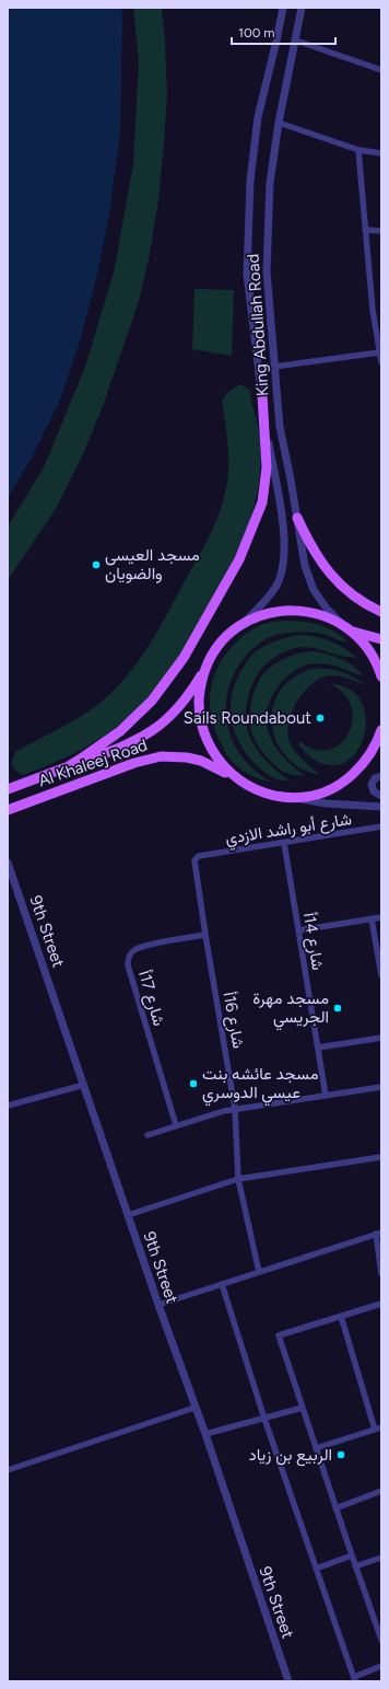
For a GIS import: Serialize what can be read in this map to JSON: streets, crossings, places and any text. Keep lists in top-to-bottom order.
{
  "streets": {
    "main road": ["Al Khaleej Road"],
    "street": [
      "King Abdullah Road",
      "شارع أبو راشد الازدي",
      "9th Street",
      "شارع 14أ",
      "شارع 17أ",
      "شارع 16أ"
    ]
  },
  "crossings": [
    ["King Abdullah Road", "Al Khaleej Road"],
    ["شارع أبو راشد الازدي", "شارع 14أ"],
    ["شارع أبو راشد الازدي", "شارع 16أ"],
    ["شارع 17أ", "شارع 16أ"]
  ],
  "places": [
    "مسجد العيسى والضويان",
    "Sails Roundabout",
    "مسجد مهرة الجريسي",
    "مسجد عائشه بنت عيسي الدوسري",
    "الربيع بن زياد"
  ],
  "scale_bar": "100 m"
}
